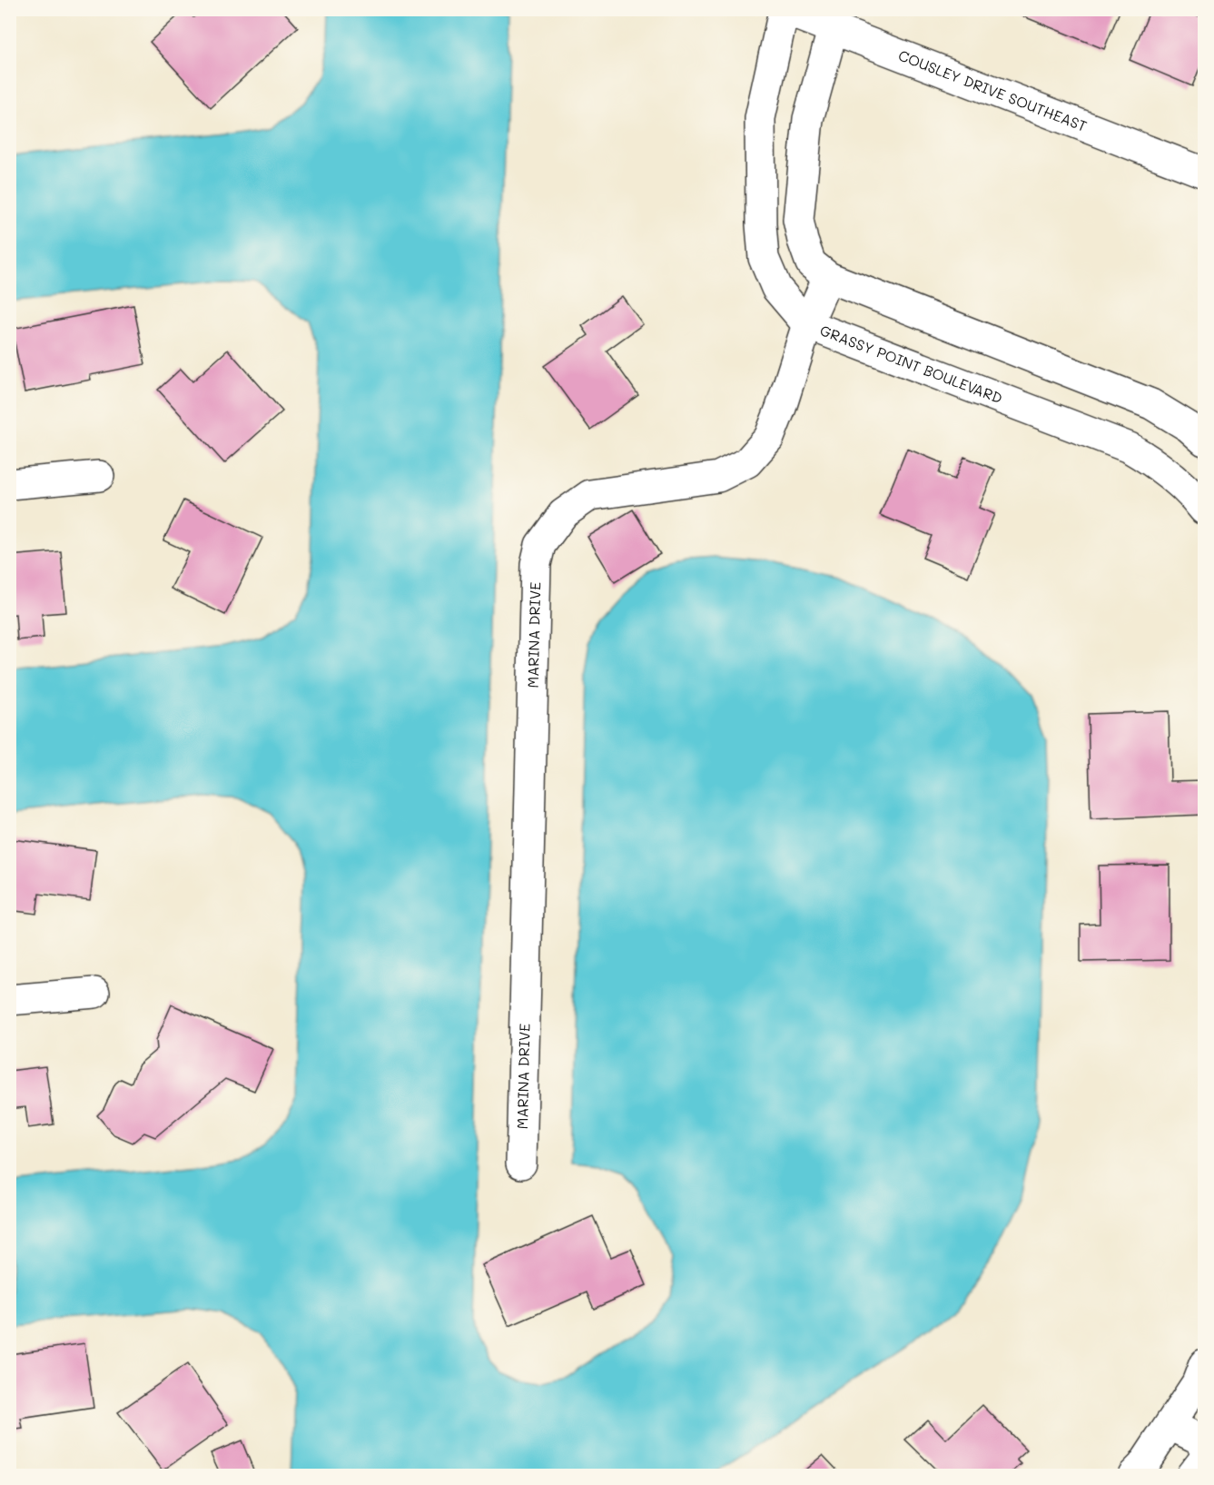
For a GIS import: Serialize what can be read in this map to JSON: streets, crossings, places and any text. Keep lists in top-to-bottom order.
{
  "streets": {
    "street": ["COUSLEY DRIVE SOUTHEAST", "GRASSY POINT BOULEVARD", "MARINA DRIVE"]
  },
  "crossings": [
    ["COUSLEY DRIVE SOUTHEAST", "GRASSY POINT BOULEVARD"],
    ["GRASSY POINT BOULEVARD", "MARINA DRIVE"]
  ]
}
